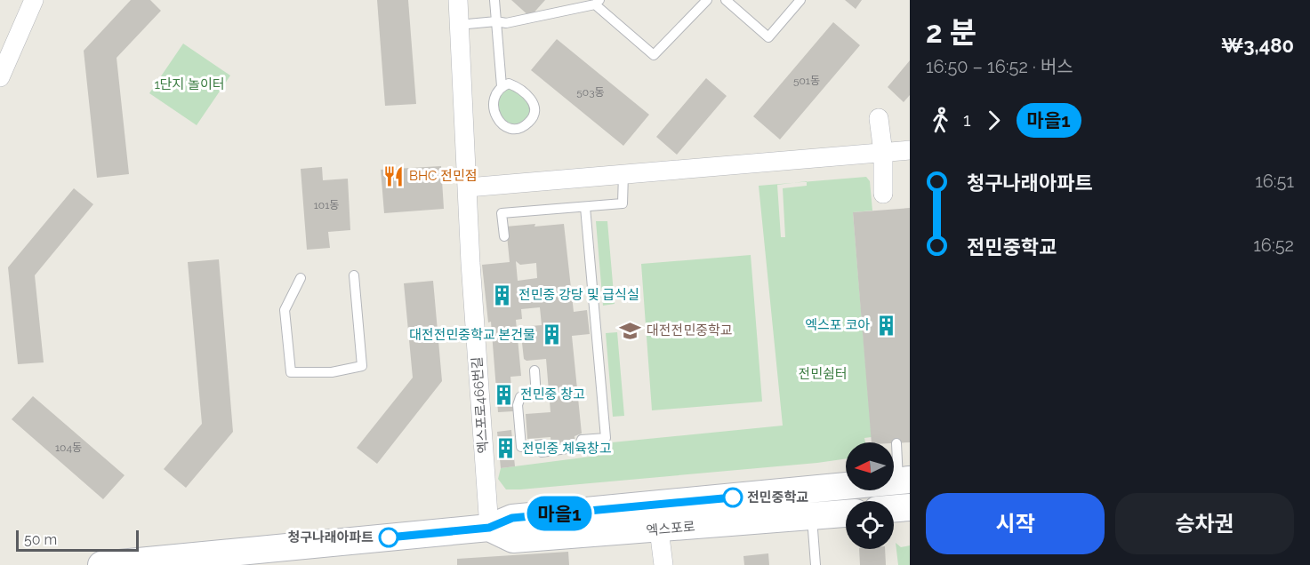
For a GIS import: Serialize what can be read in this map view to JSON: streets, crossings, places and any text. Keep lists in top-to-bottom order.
{
  "streets": {
    "main road": ["엑스포로"],
    "street": ["엑스포로466번길"]
  },
  "crossings": [
    ["엑스포로466번길", "엑스포로"]
  ],
  "parks": ["1단지 놀이터", "전민쉼터"],
  "places": {
    "restaurant": ["BHC 전민점"],
    "building": [
      "전민중 강당 및 급식실",
      "엑스포 코아",
      "대전전민중학교 본건물",
      "전민중 창고",
      "전민중 체육창고"
    ],
    "school or university": ["대전전민중학교"],
    "other": ["전민중학교", "청구나래아파트"]
  },
  "lines": ["bus line 마을1"],
  "house_numbers": [
    "501동",
    "503동",
    "101동",
    "104동"
  ],
  "scale_bar": "50 m",
  "north": "left",
  "page": {
    "on_map": "마을1",
    "heading": ["2 분", "16:50 – 16:52 · 버스", "₩3,480"],
    "legs": ["1", "마을1"],
    "list": [
      {
        "name": "청구나래아파트",
        "value": "16:51"
      },
      {
        "name": "전민중학교",
        "value": "16:52"
      }
    ],
    "buttons": ["시작", "승차권"],
    "scale": "50 m"
  }
}
